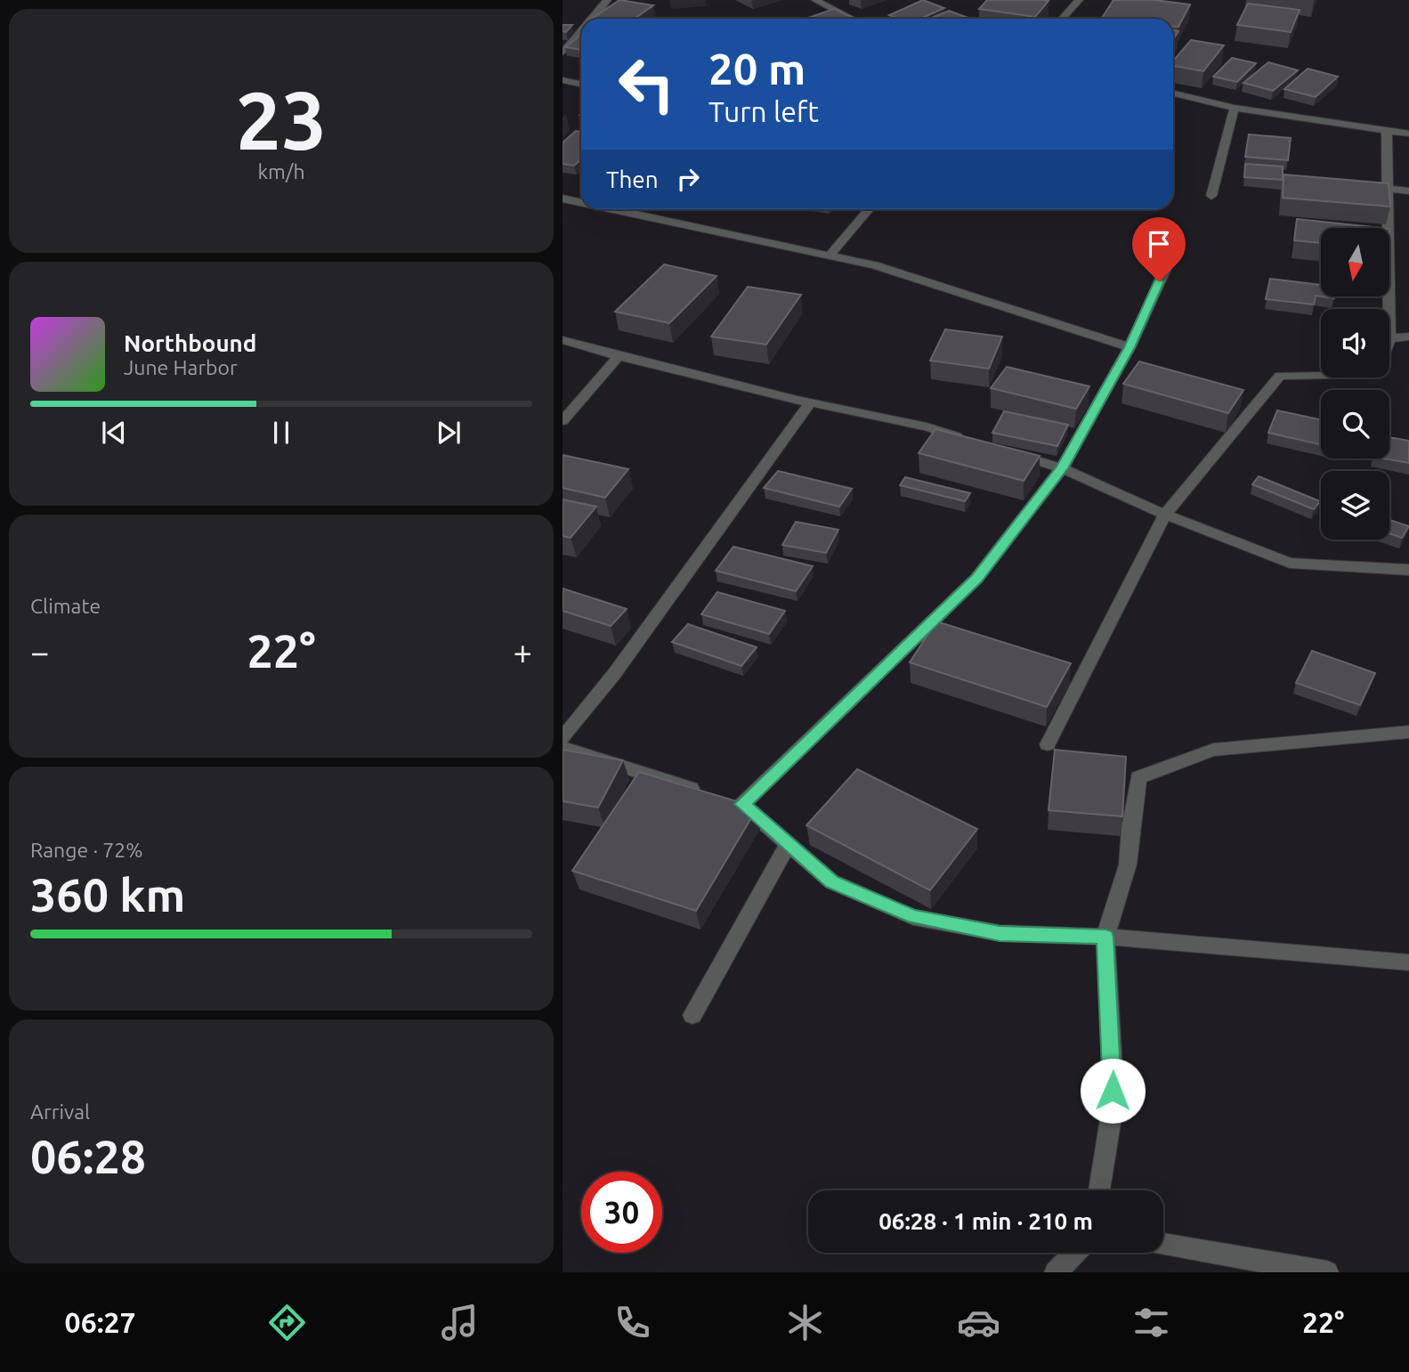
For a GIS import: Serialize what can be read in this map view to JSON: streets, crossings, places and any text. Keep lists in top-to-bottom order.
{
  "north": "bottom",
  "page": {
    "tile": [
      ["23", "km/h"],
      "Climate",
      ["Range · 72%", "360 km"],
      ["Arrival", "06:28"]
    ],
    "turn": ["20 m", "Turn left"],
    "then": "Then",
    "song": ["Northbound", "June Harbor"],
    "heat": ["−", "22°", "+"],
    "limit": "30",
    "trip": "06:28 · 1 min · 210 m",
    "tabs": ["06:27", "22°"]
  }
}
